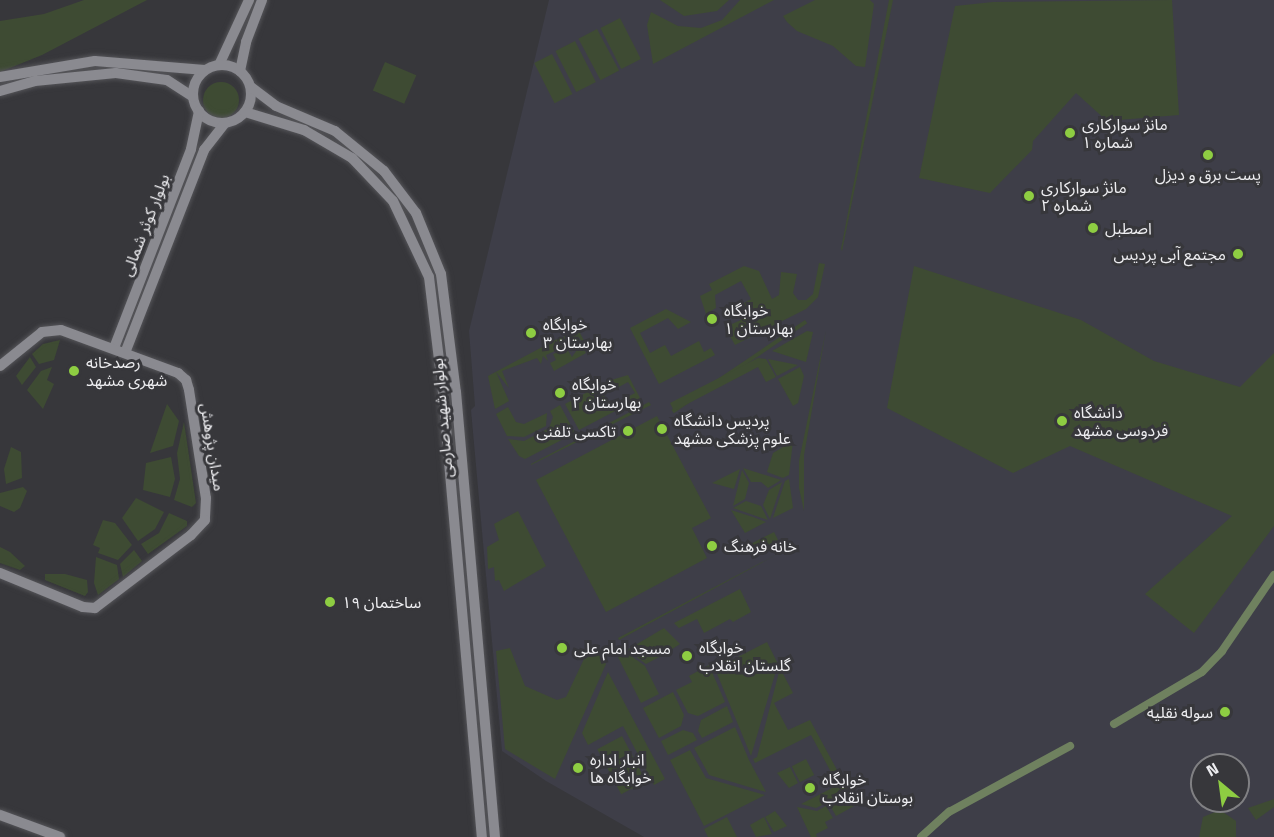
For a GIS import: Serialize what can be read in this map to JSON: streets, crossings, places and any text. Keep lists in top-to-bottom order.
{
  "streets": {
    "main road": ["بولوار کوثر شمالی", "بولوار شهید صارمی", "میدان پژوهش"]
  },
  "crossings": [
    ["بولوار کوثر شمالی", "بولوار شهید صارمی"],
    ["بولوار کوثر شمالی", "میدان پژوهش"]
  ],
  "places": [
    "مانژ سوارکاری شماره ۱",
    "پست برق و دیزل",
    "مانژ سوارکاری شماره ۲",
    "اصطبل",
    "مجتمع آبی پردیس",
    "خوابگاه بهارستان ١",
    "خوابگاه بهارستان ۳",
    "رصدخانه شهری مشهد",
    "خوابگاه بهارستان ۲",
    "دانشگاه فردوسی مشهد",
    "پردیس دانشگاه علوم پزشکی مشهد",
    "تاکسی تلفنی",
    "خانه فرهنگ",
    "ساختمان ۱۹",
    "مسجد امام علی",
    "خوابگاه گلستان انقلاب",
    "سوله نقلیه",
    "انبار اداره خوابگاه ها",
    "خوابگاه بوستان انقلاب"
  ],
  "north": "top left"
}
